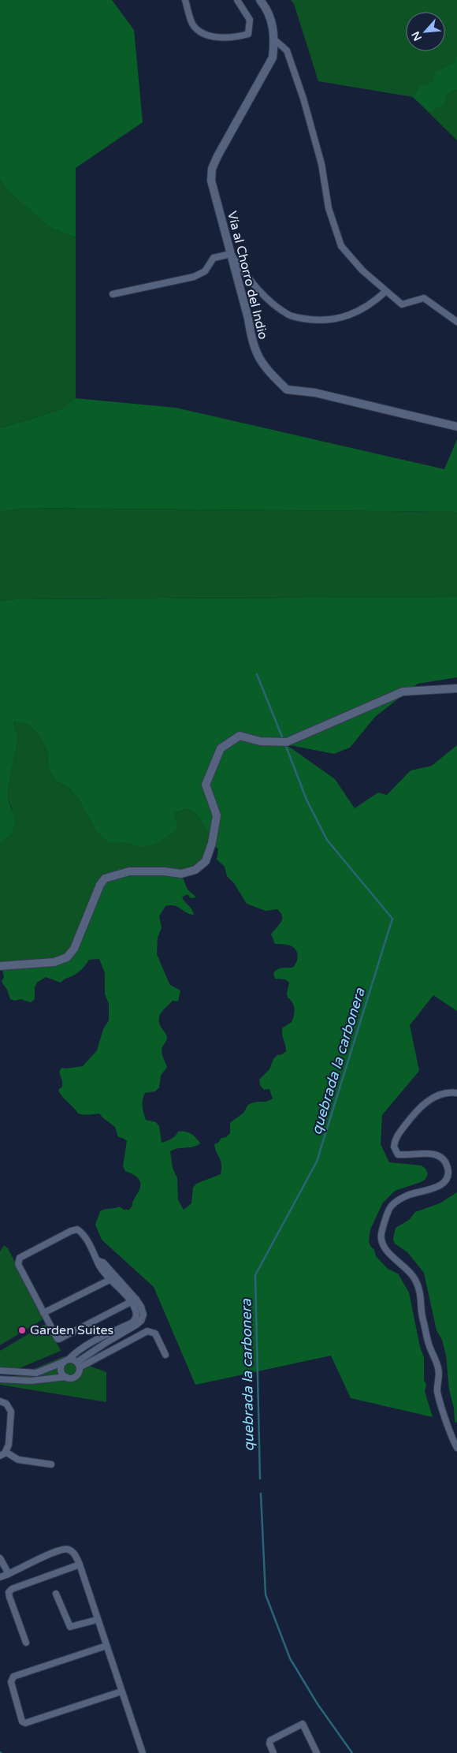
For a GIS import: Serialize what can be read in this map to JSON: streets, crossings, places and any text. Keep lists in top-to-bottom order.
{
  "streets": {
    "street": ["Vía al Chorro del Indio"]
  },
  "water": ["quebrada la carbonera"],
  "places": ["Garden Suites"],
  "north": "bottom left"
}
